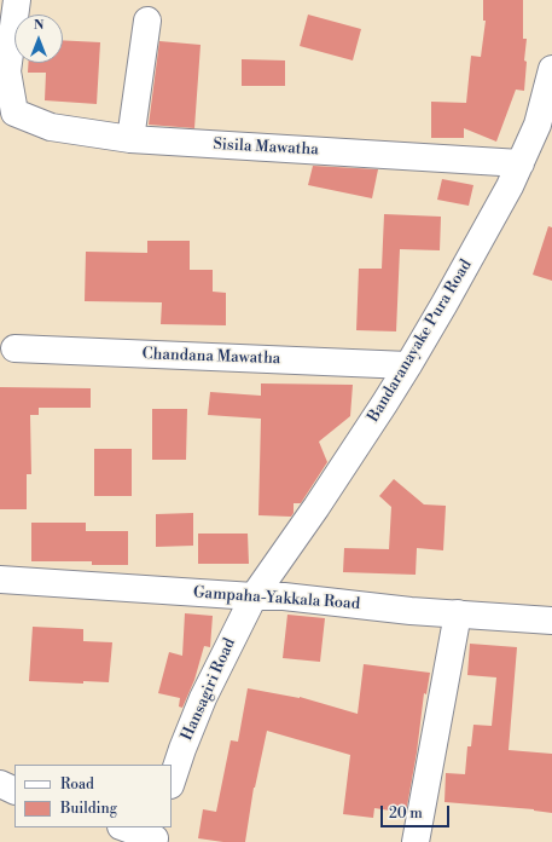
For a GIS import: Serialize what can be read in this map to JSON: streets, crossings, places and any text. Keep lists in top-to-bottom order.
{
  "streets": {
    "main road": [
      "Sisila Mawatha",
      "Bandaranayake Pura Road",
      "Chandana Mawatha",
      "Gampaha-Yakkala Road",
      "Hansagiri Road"
    ]
  },
  "crossings": [
    ["Sisila Mawatha", "Bandaranayake Pura Road"],
    ["Bandaranayake Pura Road", "Chandana Mawatha"],
    ["Bandaranayake Pura Road", "Gampaha-Yakkala Road"],
    ["Bandaranayake Pura Road", "Hansagiri Road"],
    ["Gampaha-Yakkala Road", "Hansagiri Road"]
  ],
  "legend": ["Road", "Building"],
  "scale_bar": "20 m",
  "north": "top"
}
